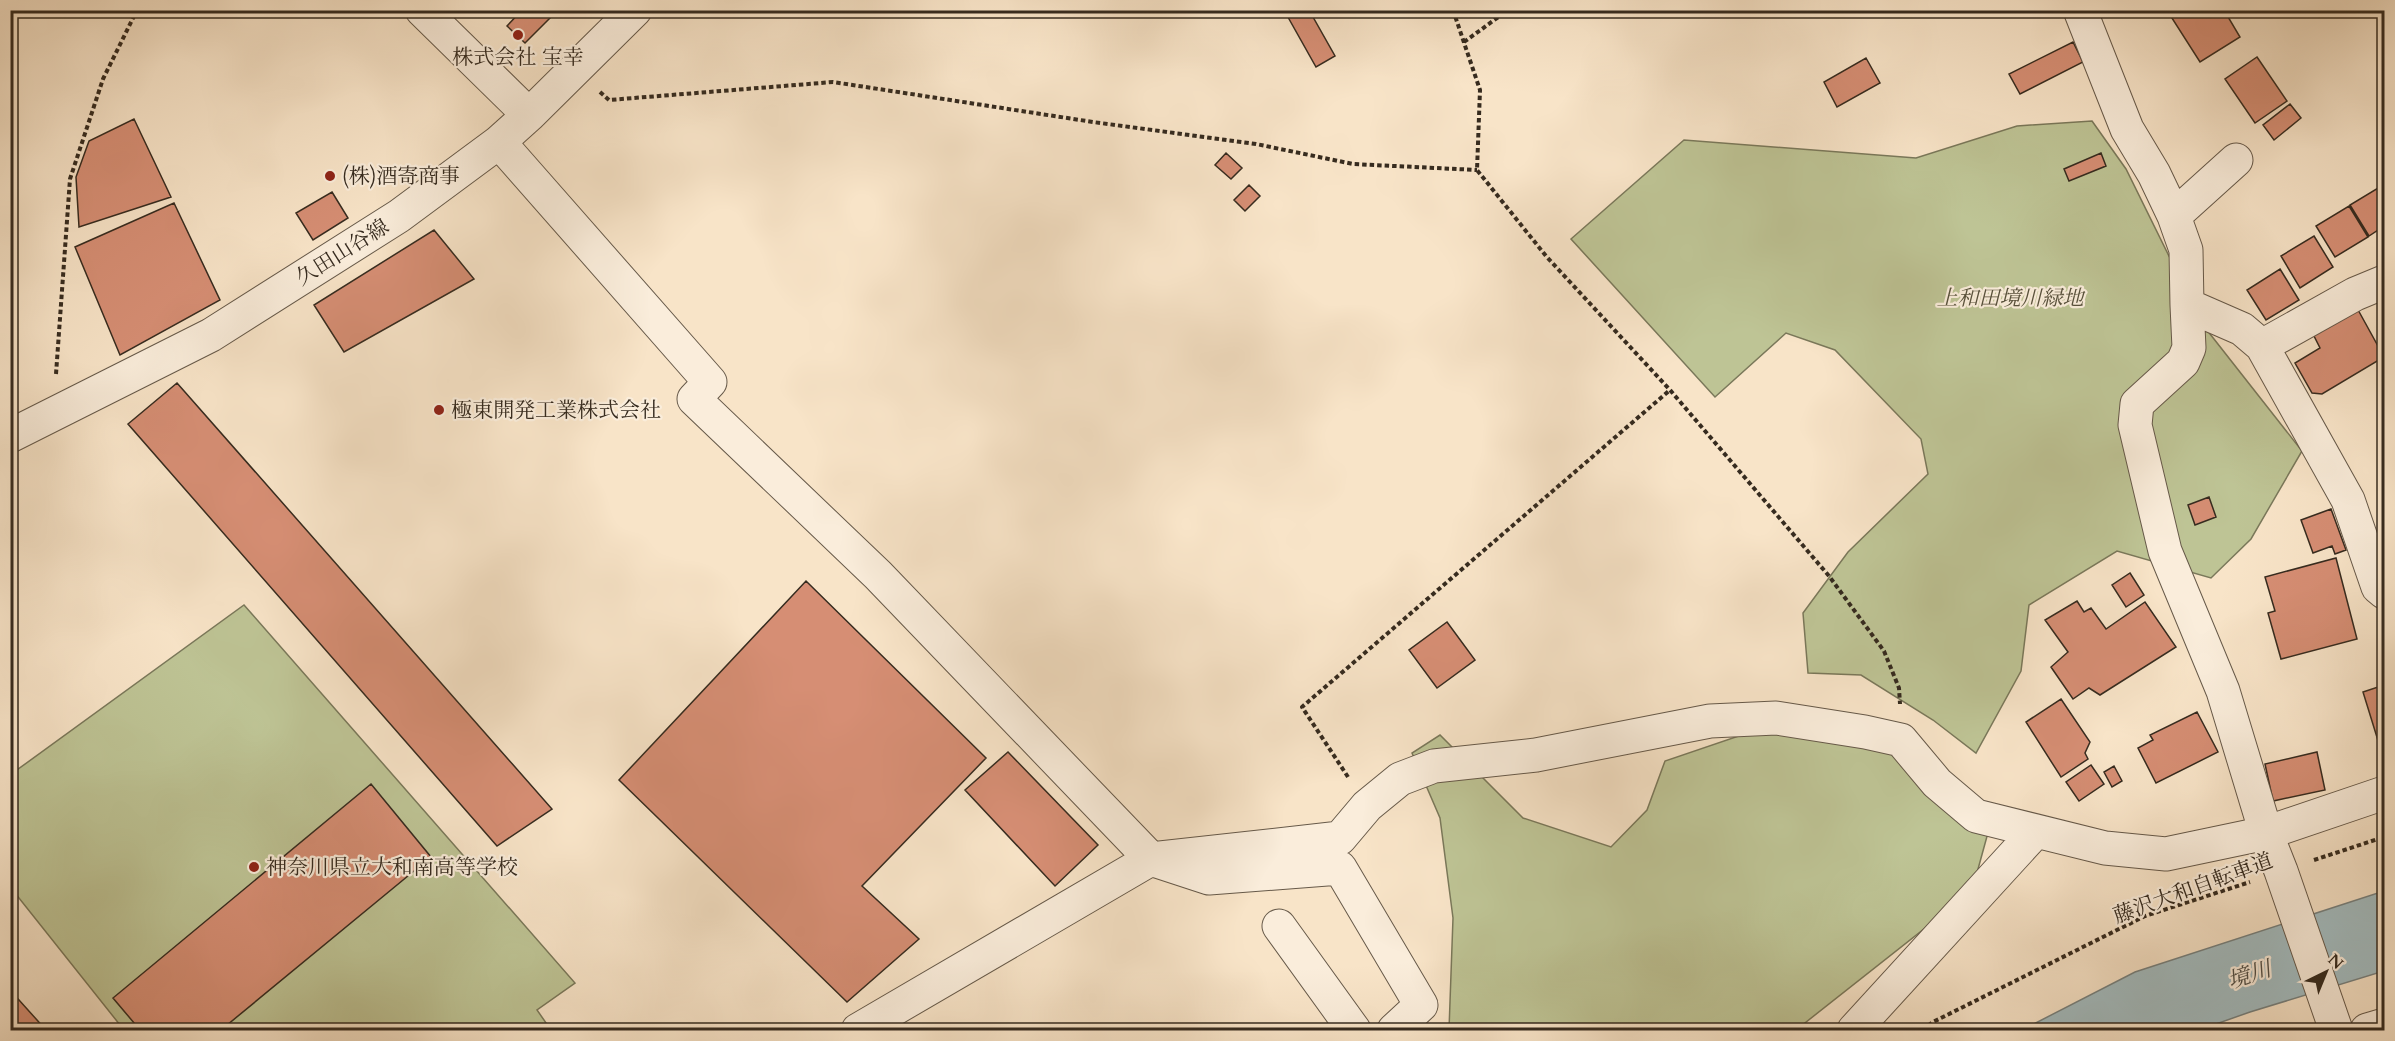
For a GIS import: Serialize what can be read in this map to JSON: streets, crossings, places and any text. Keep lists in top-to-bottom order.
{
  "streets": {
    "street": ["久田山谷線"],
    "path": ["藤沢大和自転車道"]
  },
  "water": ["境川"],
  "parks": ["上和田境川緑地"],
  "places": [
    "株式会社 宝幸",
    "(株)酒寄商事",
    "極東開発工業株式会社",
    "神奈川県立大和南高等学校"
  ],
  "north": "top right"
}
